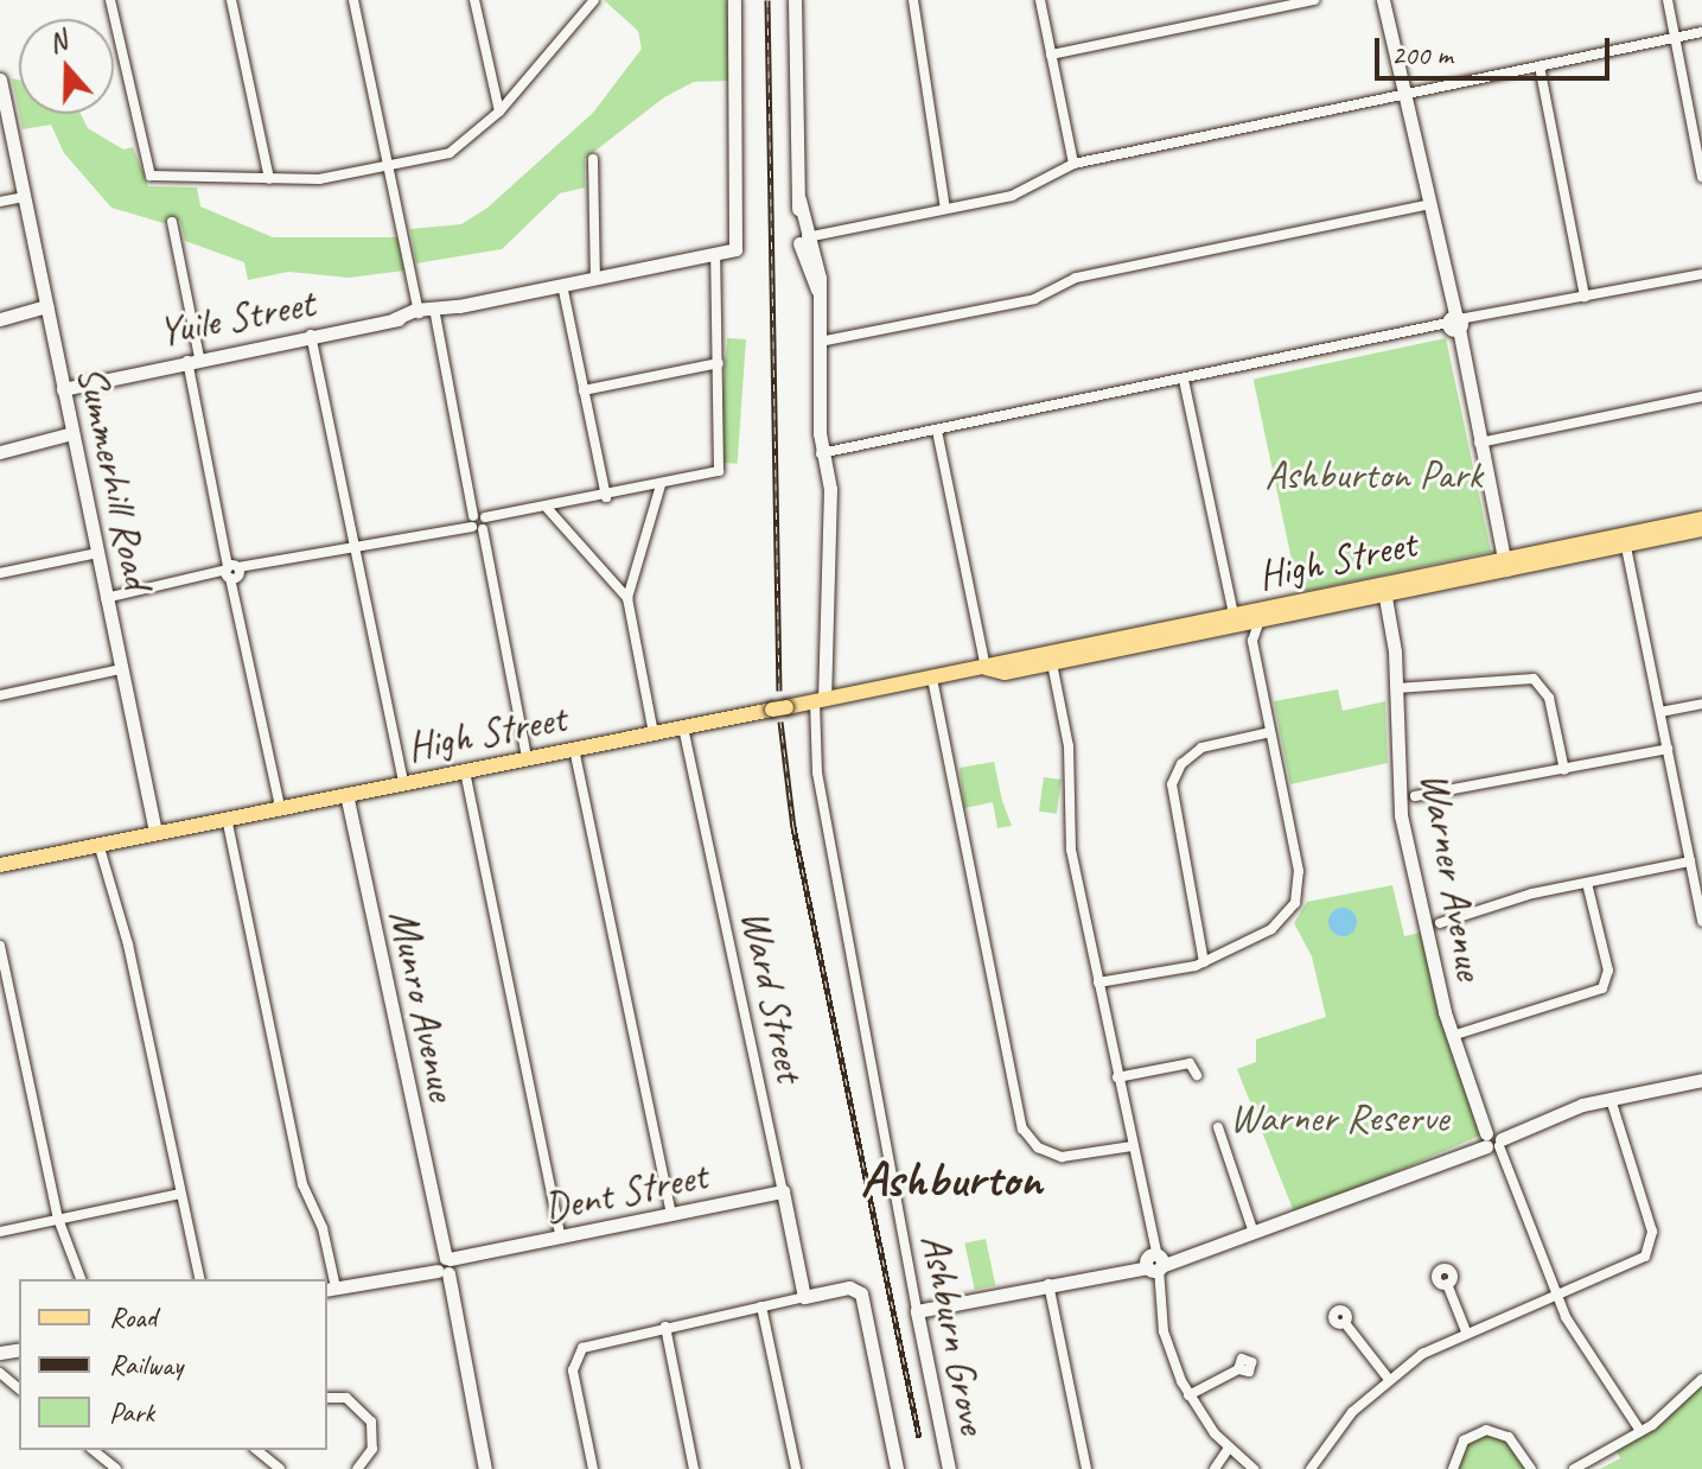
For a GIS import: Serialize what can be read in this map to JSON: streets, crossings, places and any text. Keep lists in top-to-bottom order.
{
  "streets": {
    "main road": ["High Street"],
    "street": [
      "Yuile Street",
      "Summerhill Road",
      "Warner Avenue",
      "Ward Street",
      "Munro Avenue",
      "Dent Street",
      "Ashburn Grove"
    ]
  },
  "crossings": [
    ["Yuile Street", "Summerhill Road"],
    ["Summerhill Road", "High Street"],
    ["High Street", "Warner Avenue"],
    ["High Street", "Ward Street"],
    ["High Street", "Munro Avenue"],
    ["High Street", "Ashburn Grove"],
    ["Ward Street", "Dent Street"],
    ["Munro Avenue", "Dent Street"]
  ],
  "districts": ["Ashburton"],
  "parks": ["Ashburton Park", "Warner Reserve"],
  "legend": ["Road", "Railway", "Park"],
  "scale_bar": "200 m",
  "north": "top"
}
